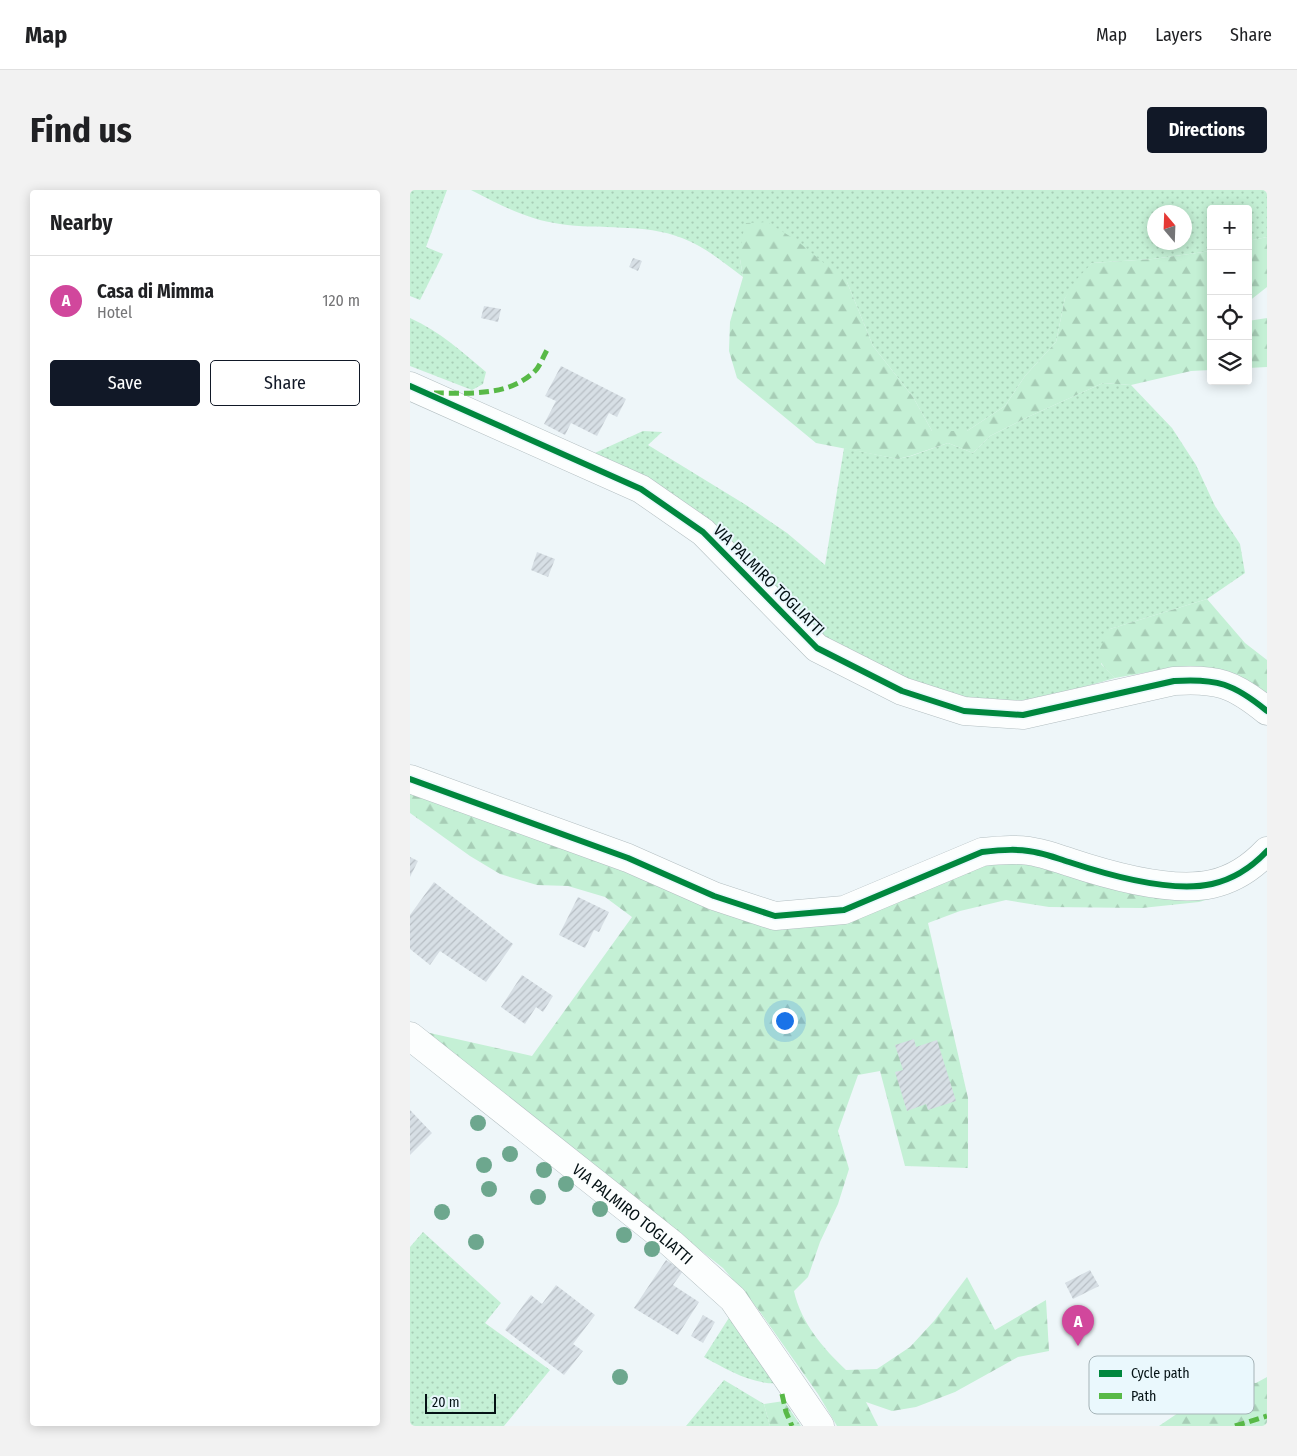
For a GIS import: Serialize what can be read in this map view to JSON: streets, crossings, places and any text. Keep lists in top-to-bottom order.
{
  "streets": {
    "street": ["VIA PALMIRO TOGLIATTI"]
  },
  "legend": ["Cycle path", "Path"],
  "scale_bar": "20 m",
  "north": "top",
  "page": {
    "header": "Map",
    "nav": ["Map", "Layers", "Share"],
    "buttons": [
      "Directions",
      ["Save", "Share"]
    ],
    "title": "Find us",
    "heading": "Nearby",
    "map_buttons": ["+", "−"],
    "list": [
      {
        "mark": "A",
        "name": "Casa di Mimma",
        "note": "Hotel",
        "value": "120 m"
      }
    ],
    "pins": "A",
    "scale": "20 m"
  }
}
